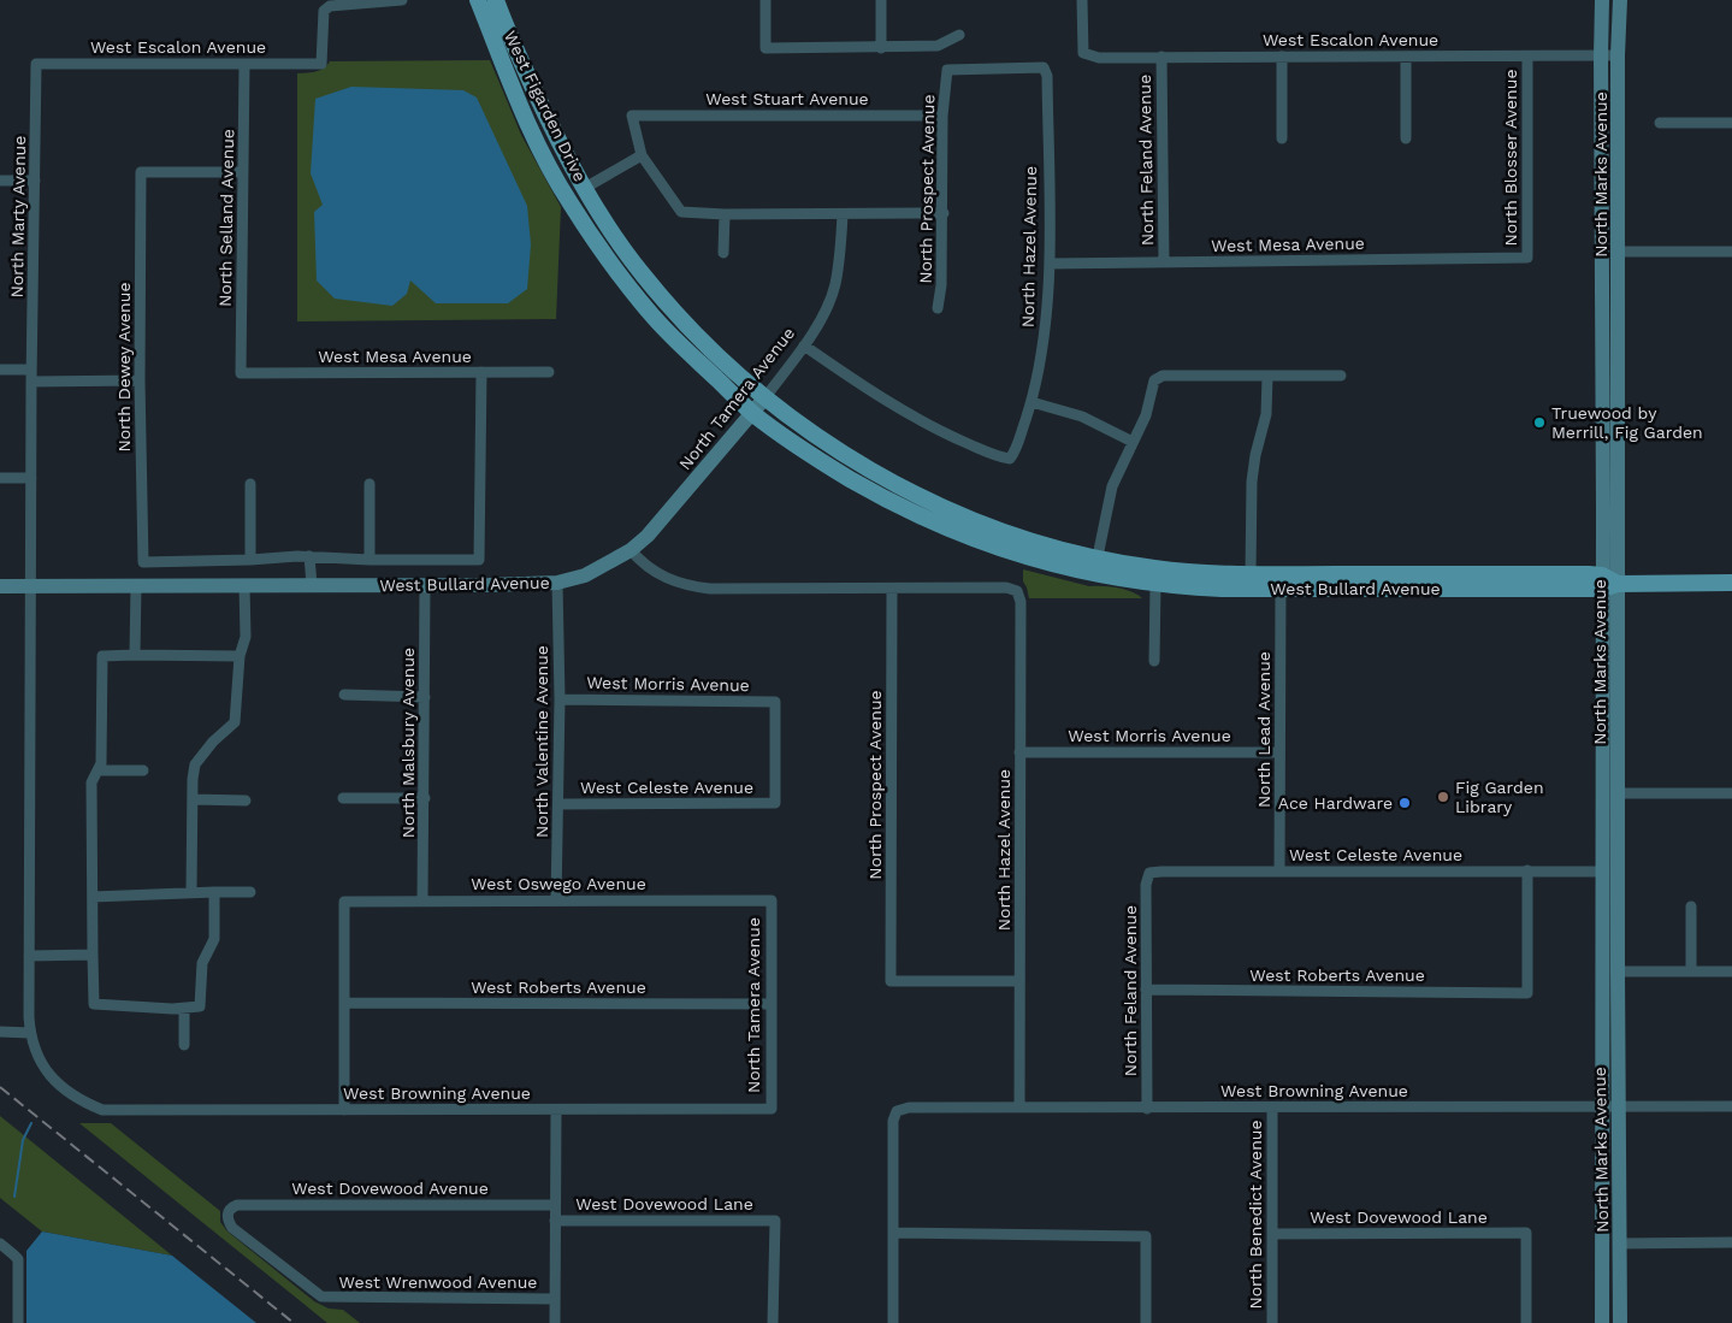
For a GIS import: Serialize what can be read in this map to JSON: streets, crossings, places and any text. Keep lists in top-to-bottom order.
{
  "streets": {
    "main road": [
      "West Figarden Drive",
      "North Marks Avenue",
      "North Tamera Avenue",
      "West Bullard Avenue"
    ],
    "street": [
      "West Escalon Avenue",
      "West Stuart Avenue",
      "North Blosser Avenue",
      "North Feland Avenue",
      "North Prospect Avenue",
      "North Marty Avenue",
      "North Selland Avenue",
      "West Mesa Avenue",
      "North Hazel Avenue",
      "North Dewey Avenue",
      "West Morris Avenue",
      "North Lead Avenue",
      "North Valentine Avenue",
      "North Malsbury Avenue",
      "West Celeste Avenue",
      "West Oswego Avenue",
      "West Roberts Avenue",
      "West Browning Avenue",
      "West Dovewood Avenue",
      "West Dovewood Lane",
      "North Benedict Avenue",
      "West Wrenwood Avenue"
    ]
  },
  "crossings": [
    ["West Escalon Avenue", "North Blosser Avenue"],
    ["West Escalon Avenue", "North Feland Avenue"],
    ["West Escalon Avenue", "North Marks Avenue"],
    ["West Escalon Avenue", "North Marty Avenue"],
    ["West Escalon Avenue", "North Selland Avenue"],
    ["West Stuart Avenue", "North Prospect Avenue"],
    ["West Figarden Drive", "North Tamera Avenue"],
    ["West Figarden Drive", "West Bullard Avenue"],
    ["North Blosser Avenue", "West Mesa Avenue"],
    ["North Feland Avenue", "West Mesa Avenue"],
    ["North Feland Avenue", "West Celeste Avenue"],
    ["North Feland Avenue", "West Roberts Avenue"],
    ["North Feland Avenue", "West Browning Avenue"],
    ["North Marks Avenue", "West Bullard Avenue"],
    ["North Marks Avenue", "West Celeste Avenue"],
    ["North Marks Avenue", "West Browning Avenue"],
    ["North Prospect Avenue", "North Hazel Avenue"],
    ["North Marty Avenue", "West Bullard Avenue"],
    ["North Marty Avenue", "West Browning Avenue"],
    ["North Selland Avenue", "West Mesa Avenue"],
    ["North Selland Avenue", "North Dewey Avenue"],
    ["West Mesa Avenue", "North Hazel Avenue"],
    ["West Mesa Avenue", "West Bullard Avenue"],
    ["North Hazel Avenue", "North Tamera Avenue"],
    ["North Hazel Avenue", "West Morris Avenue"],
    ["North Hazel Avenue", "West Browning Avenue"],
    ["North Dewey Avenue", "West Bullard Avenue"],
    ["North Tamera Avenue", "West Bullard Avenue"],
    ["North Tamera Avenue", "West Oswego Avenue"],
    ["North Tamera Avenue", "West Roberts Avenue"],
    ["North Tamera Avenue", "West Browning Avenue"],
    ["West Bullard Avenue", "North Lead Avenue"],
    ["West Bullard Avenue", "North Valentine Avenue"],
    ["West Bullard Avenue", "North Malsbury Avenue"],
    ["West Morris Avenue", "North Lead Avenue"],
    ["West Morris Avenue", "North Valentine Avenue"],
    ["West Morris Avenue", "West Celeste Avenue"],
    ["North Lead Avenue", "West Celeste Avenue"],
    ["North Valentine Avenue", "West Celeste Avenue"],
    ["North Valentine Avenue", "West Oswego Avenue"],
    ["North Malsbury Avenue", "West Oswego Avenue"],
    ["West Celeste Avenue", "West Roberts Avenue"],
    ["West Oswego Avenue", "West Roberts Avenue"],
    ["West Browning Avenue", "North Benedict Avenue"],
    ["West Dovewood Avenue", "West Wrenwood Avenue"],
    ["West Dovewood Lane", "North Benedict Avenue"]
  ],
  "places": ["Truewood by Merrill, Fig Garden", "Fig Garden Library", "Ace Hardware"]
}
